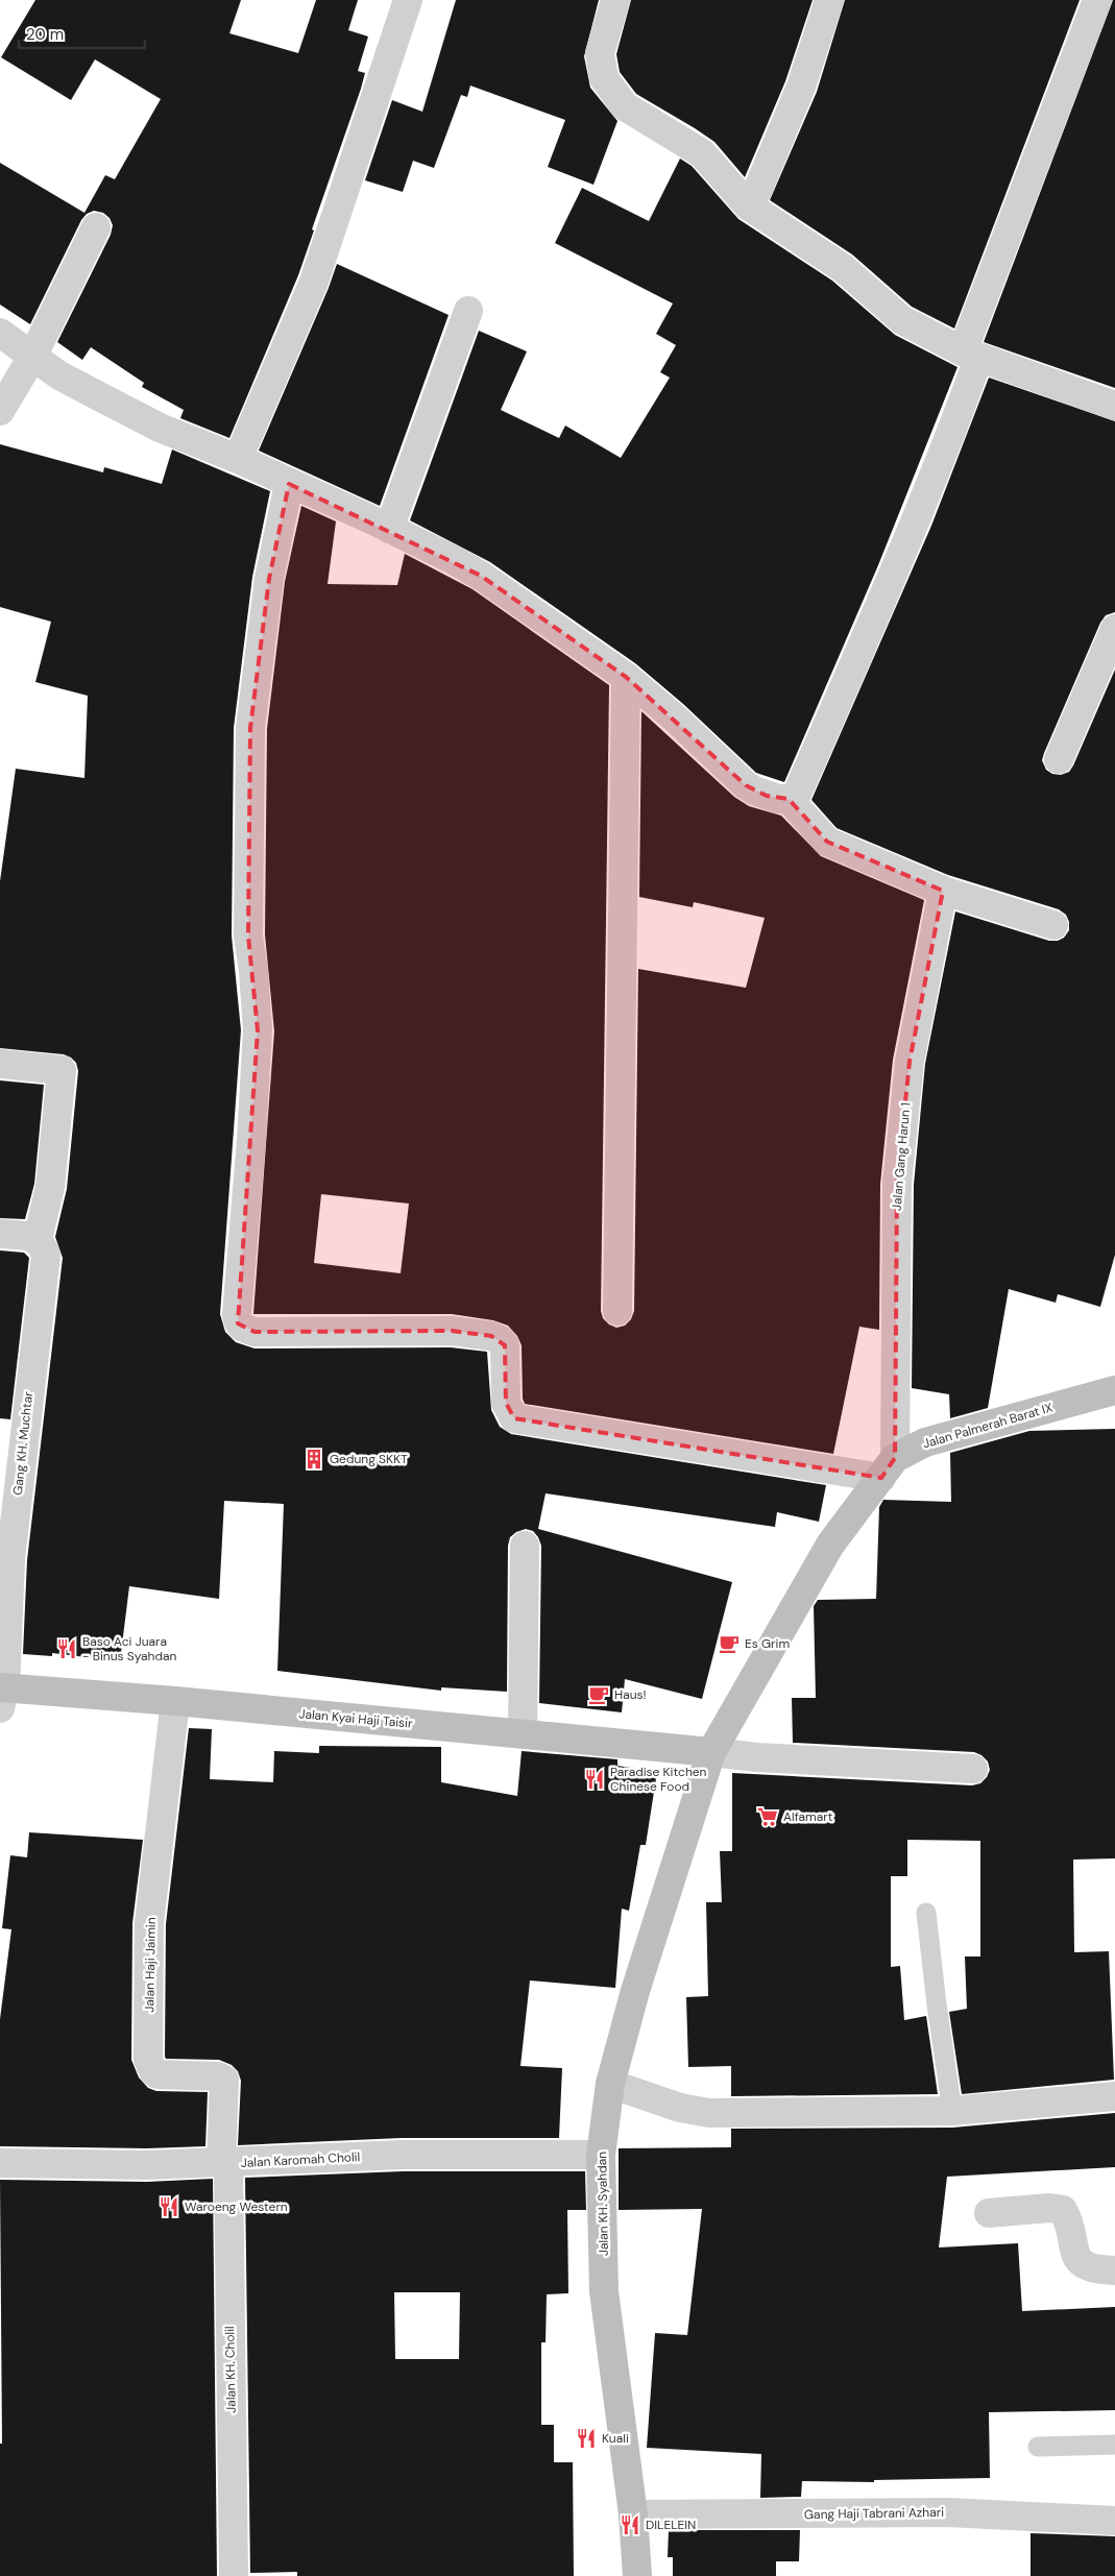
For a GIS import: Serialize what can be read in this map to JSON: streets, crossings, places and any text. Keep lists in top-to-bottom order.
{
  "streets": {
    "street": [
      "Jalan Gang Harun 1",
      "Jalan Palmerah Barat IX",
      "Gang KH. Muchtar",
      "Jalan Kyai Haji Taisir",
      "Jalan Haji Jaimin",
      "Jalan Karomah Cholil",
      "Jalan KH. Syahdan",
      "Jalan KH. Cholil",
      "Gang Haji Tabrani Azhari"
    ]
  },
  "crossings": [
    ["Jalan Gang Harun 1", "Jalan Palmerah Barat IX"],
    ["Jalan Palmerah Barat IX", "Jalan Kyai Haji Taisir"],
    ["Jalan Palmerah Barat IX", "Jalan KH. Syahdan"],
    ["Gang KH. Muchtar", "Jalan Kyai Haji Taisir"],
    ["Jalan Kyai Haji Taisir", "Jalan Haji Jaimin"],
    ["Jalan Kyai Haji Taisir", "Jalan KH. Syahdan"],
    ["Jalan Haji Jaimin", "Jalan Karomah Cholil"],
    ["Jalan Haji Jaimin", "Jalan KH. Cholil"],
    ["Jalan Karomah Cholil", "Jalan KH. Syahdan"],
    ["Jalan Karomah Cholil", "Jalan KH. Cholil"],
    ["Jalan KH. Syahdan", "Gang Haji Tabrani Azhari"]
  ],
  "places": {
    "building": ["Gedung SKKT"],
    "cafe": ["Es Grim", "Haus!"],
    "restaurant": [
      "Baso Aci Juara - Binus Syahdan",
      "Paradise Kitchen Chinese Food",
      "Waroeng Western",
      "Kuali",
      "DILELEIN"
    ],
    "supermarket": ["Alfamart"]
  },
  "scale_bar": "20 m"
}
